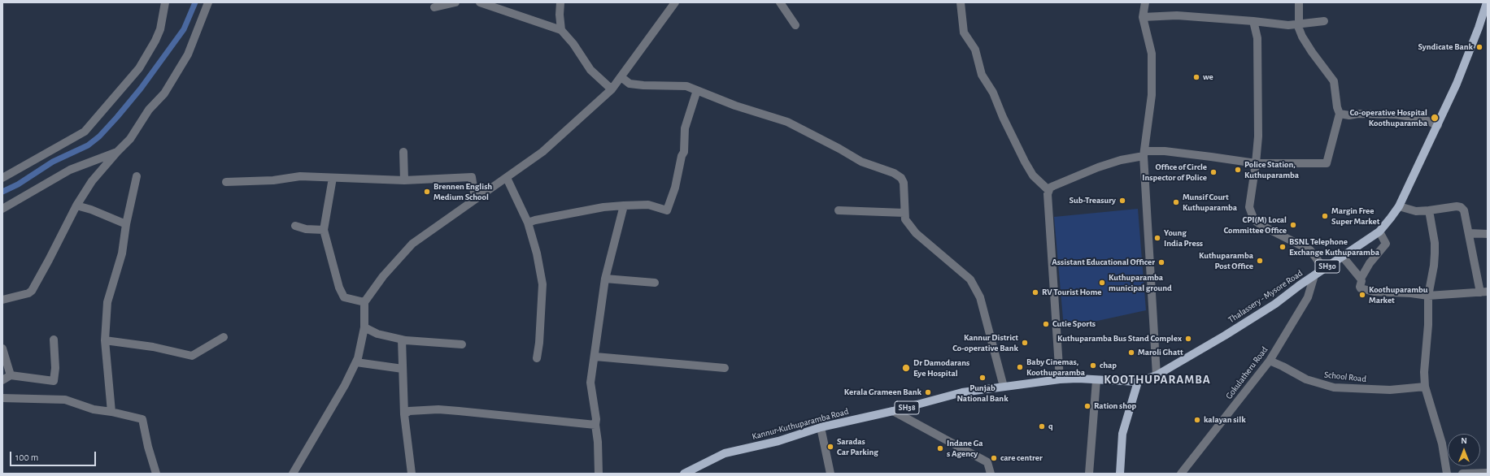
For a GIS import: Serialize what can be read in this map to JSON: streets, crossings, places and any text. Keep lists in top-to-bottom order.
{
  "streets": {
    "main road": [
      "SH30",
      "Thalassery - Mysore Road",
      "SH38",
      "Kannur-Kuthuparamba Road"
    ],
    "street": ["Gokulatheru Road", "School Road"]
  },
  "crossings": [
    ["Thalassery - Mysore Road", "Gokulatheru Road"],
    ["Thalassery - Mysore Road", "Kannur-Kuthuparamba Road"],
    ["Gokulatheru Road", "School Road"]
  ],
  "districts": ["KOOTHUPARAMBA"],
  "places": [
    "Syndicate Bank",
    "we",
    "Co-operative Hospital Koothuparamba",
    "Police Station, Kuthuparamba",
    "Office of Circle Inspector of Police",
    "Brennen English Medium School",
    "Sub-Treasury",
    "Munsif Court Kuthuparamba",
    "Margin Free Super Market",
    "CPI(M) Local Committee Office",
    "Young India Press",
    "BSNL Telephone Exchange Kuthuparamba",
    "Kuthuparamba Post Office",
    "Assistant Educational Officer",
    "Kuthuparamba municipal ground",
    "RV Tourist Home",
    "Koothuparambu Market",
    "Cutie Sports",
    "Kuthuparamba Bus Stand Complex",
    "Kannur District Co-operative Bank",
    "Maroli Ghatt",
    "chap",
    "Baby Cinemas, Koothuparamba",
    "Dr Damodarans Eye Hospital",
    "Punjab National Bank",
    "Kerala Grameen Bank",
    "Ration shop",
    "kalayan silk",
    "q",
    "Saradas Car Parking",
    "Indane Ga s Agency",
    "care centrer"
  ],
  "scale_bar": "100 m",
  "north": "top"
}
